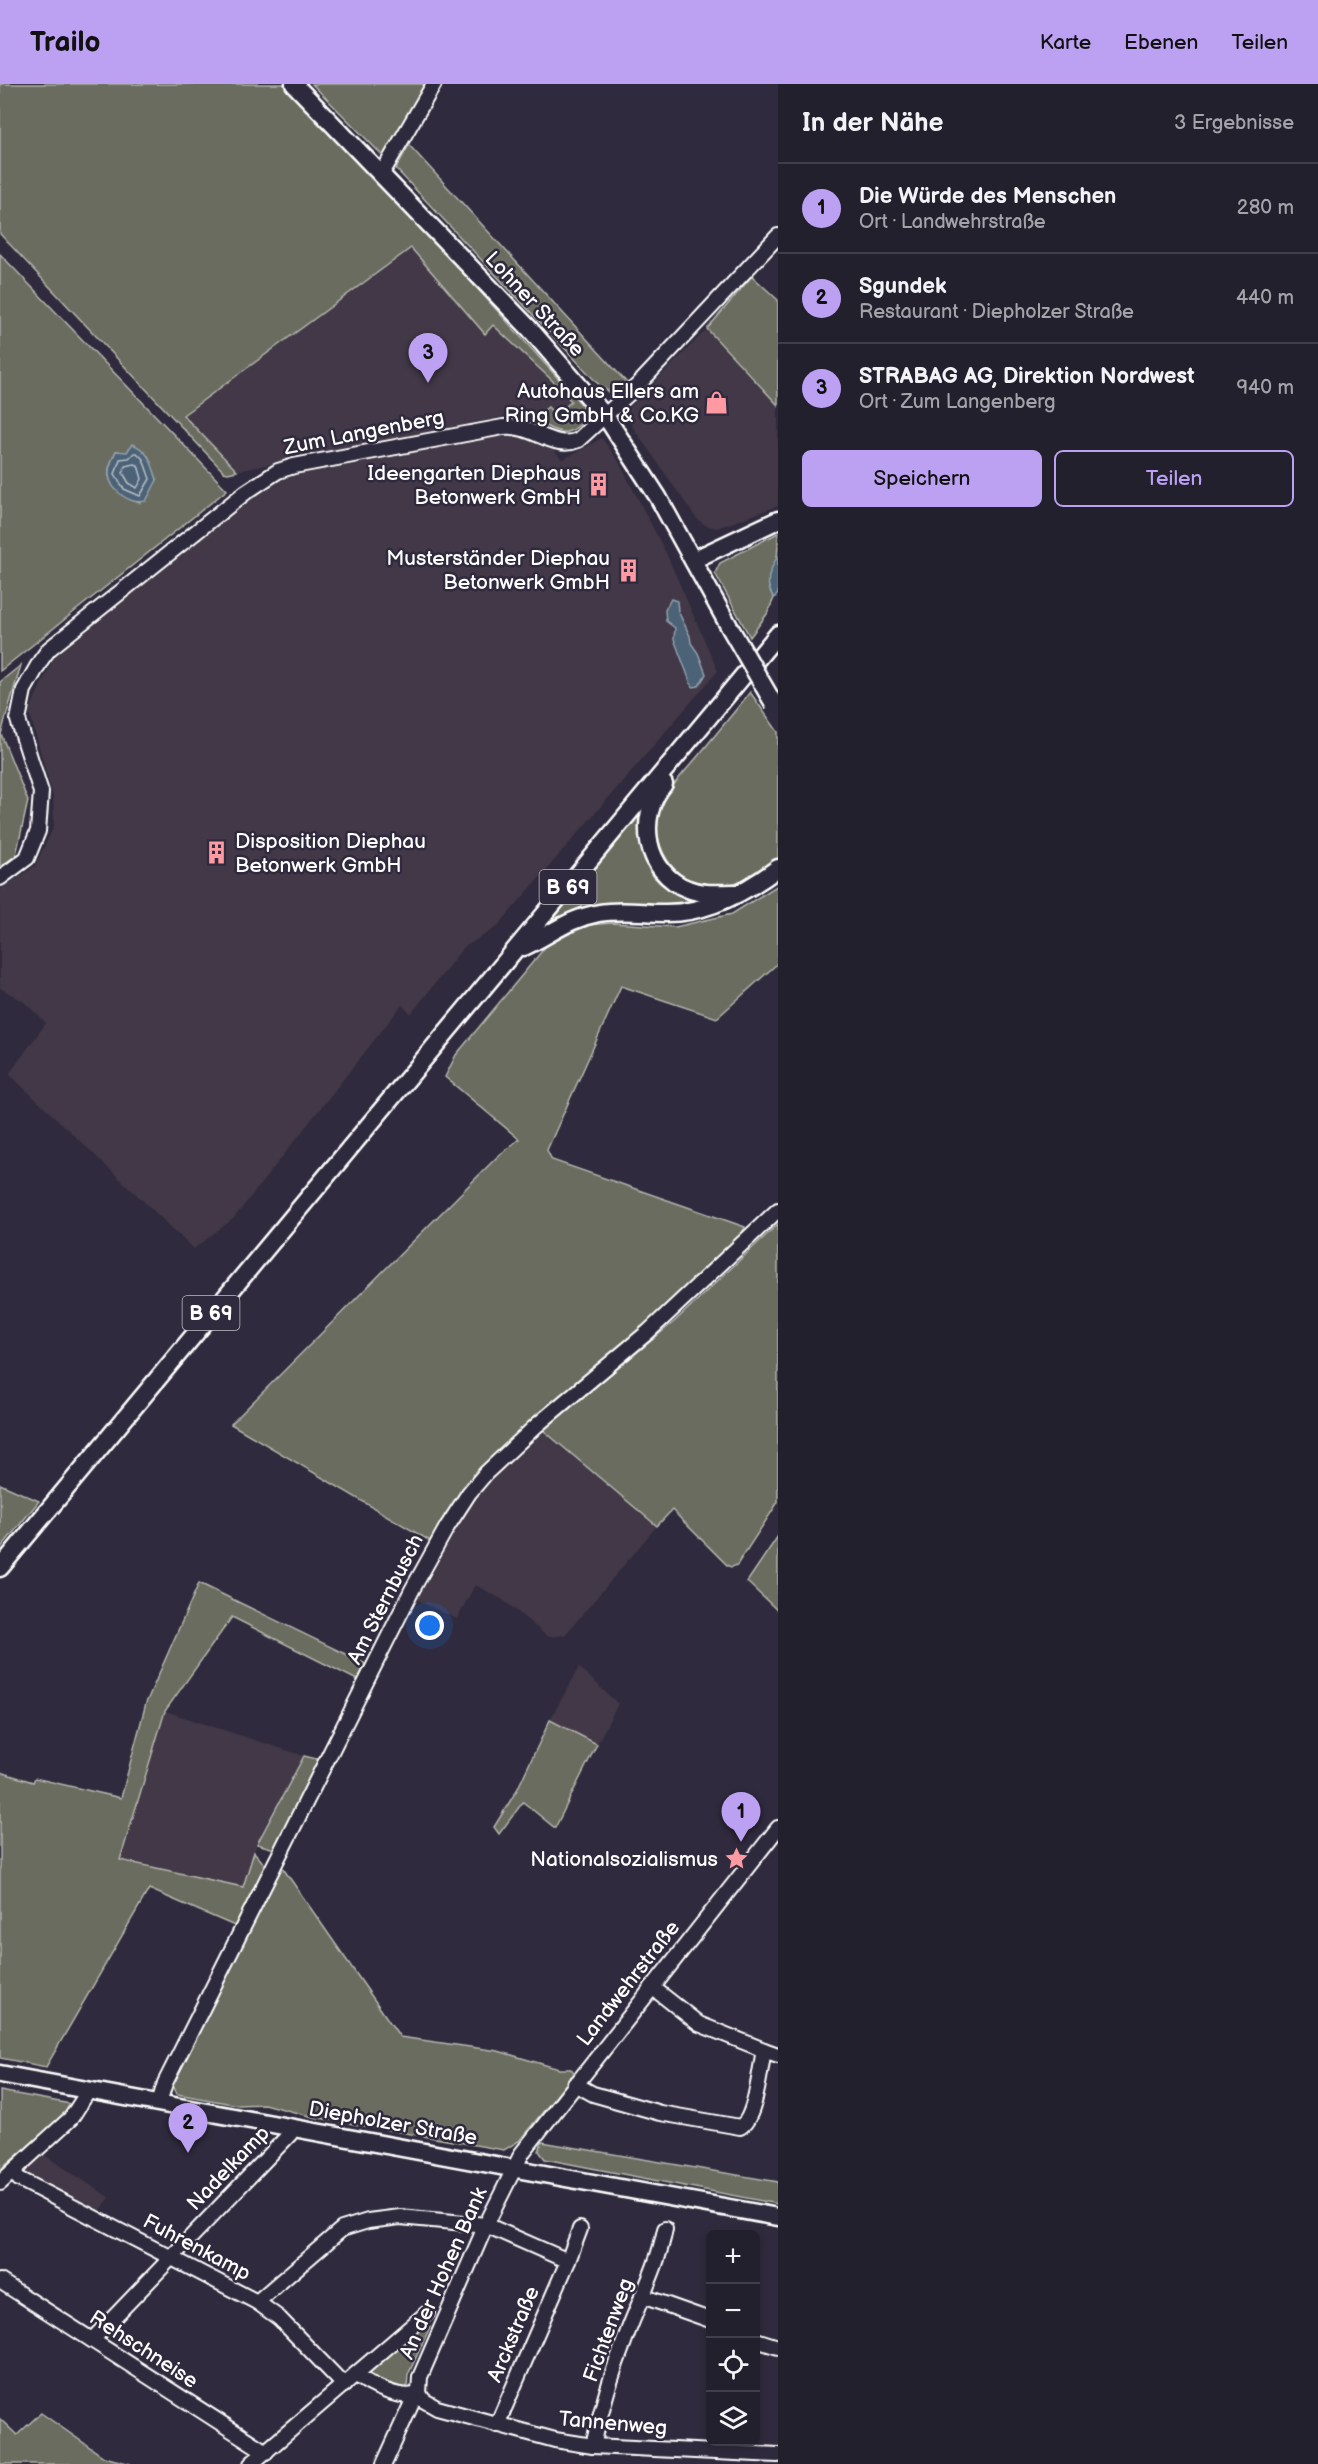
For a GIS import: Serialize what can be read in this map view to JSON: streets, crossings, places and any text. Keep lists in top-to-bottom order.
{
  "streets": {
    "main road": ["Lohner Straße", "B 69", "Diepholzer Straße"],
    "street": [
      "Zum Langenberg",
      "Am Sternbusch",
      "Landwehrstraße",
      "Nadelkamp",
      "Fuhrenkamp",
      "An der Hohen Bank",
      "Fichtenweg",
      "Arckstraße",
      "Rehschneise",
      "Tannenweg"
    ]
  },
  "crossings": [
    ["Lohner Straße", "Zum Langenberg"],
    ["Am Sternbusch", "Diepholzer Straße"],
    ["Landwehrstraße", "Diepholzer Straße"],
    ["Landwehrstraße", "An der Hohen Bank"],
    ["Diepholzer Straße", "Nadelkamp"],
    ["Diepholzer Straße", "An der Hohen Bank"],
    ["Nadelkamp", "Fuhrenkamp"],
    ["Nadelkamp", "Rehschneise"],
    ["Fuhrenkamp", "An der Hohen Bank"],
    ["An der Hohen Bank", "Rehschneise"],
    ["An der Hohen Bank", "Tannenweg"],
    ["Fichtenweg", "Tannenweg"],
    ["Arckstraße", "Tannenweg"]
  ],
  "places": {
    "shop": ["Autohaus Ellers am Ring GmbH & Co.KG"],
    "building": ["Ideengarten Diephaus Betonwerk GmbH", "Musterständer Diephau Betonwerk GmbH", "Disposition Diephau Betonwerk GmbH"],
    "place": ["Nationalsozialismus"]
  },
  "page": {
    "header": "Trailo",
    "nav": ["Karte", "Ebenen", "Teilen"],
    "heading": ["In der Nähe", "3 Ergebnisse"],
    "list": [
      {
        "mark": "1",
        "name": "Die Würde des Menschen",
        "note": "Ort · Landwehrstraße",
        "value": "280 m"
      },
      {
        "mark": "2",
        "name": "Sgundek",
        "note": "Restaurant · Diepholzer Straße",
        "value": "440 m"
      },
      {
        "mark": "3",
        "name": "STRABAG AG, Direktion Nordwest",
        "note": "Ort · Zum Langenberg",
        "value": "940 m"
      }
    ],
    "pins": ["3", "1", "2"],
    "buttons": ["Speichern", "Teilen"],
    "map_buttons": ["+", "−"]
  }
}
